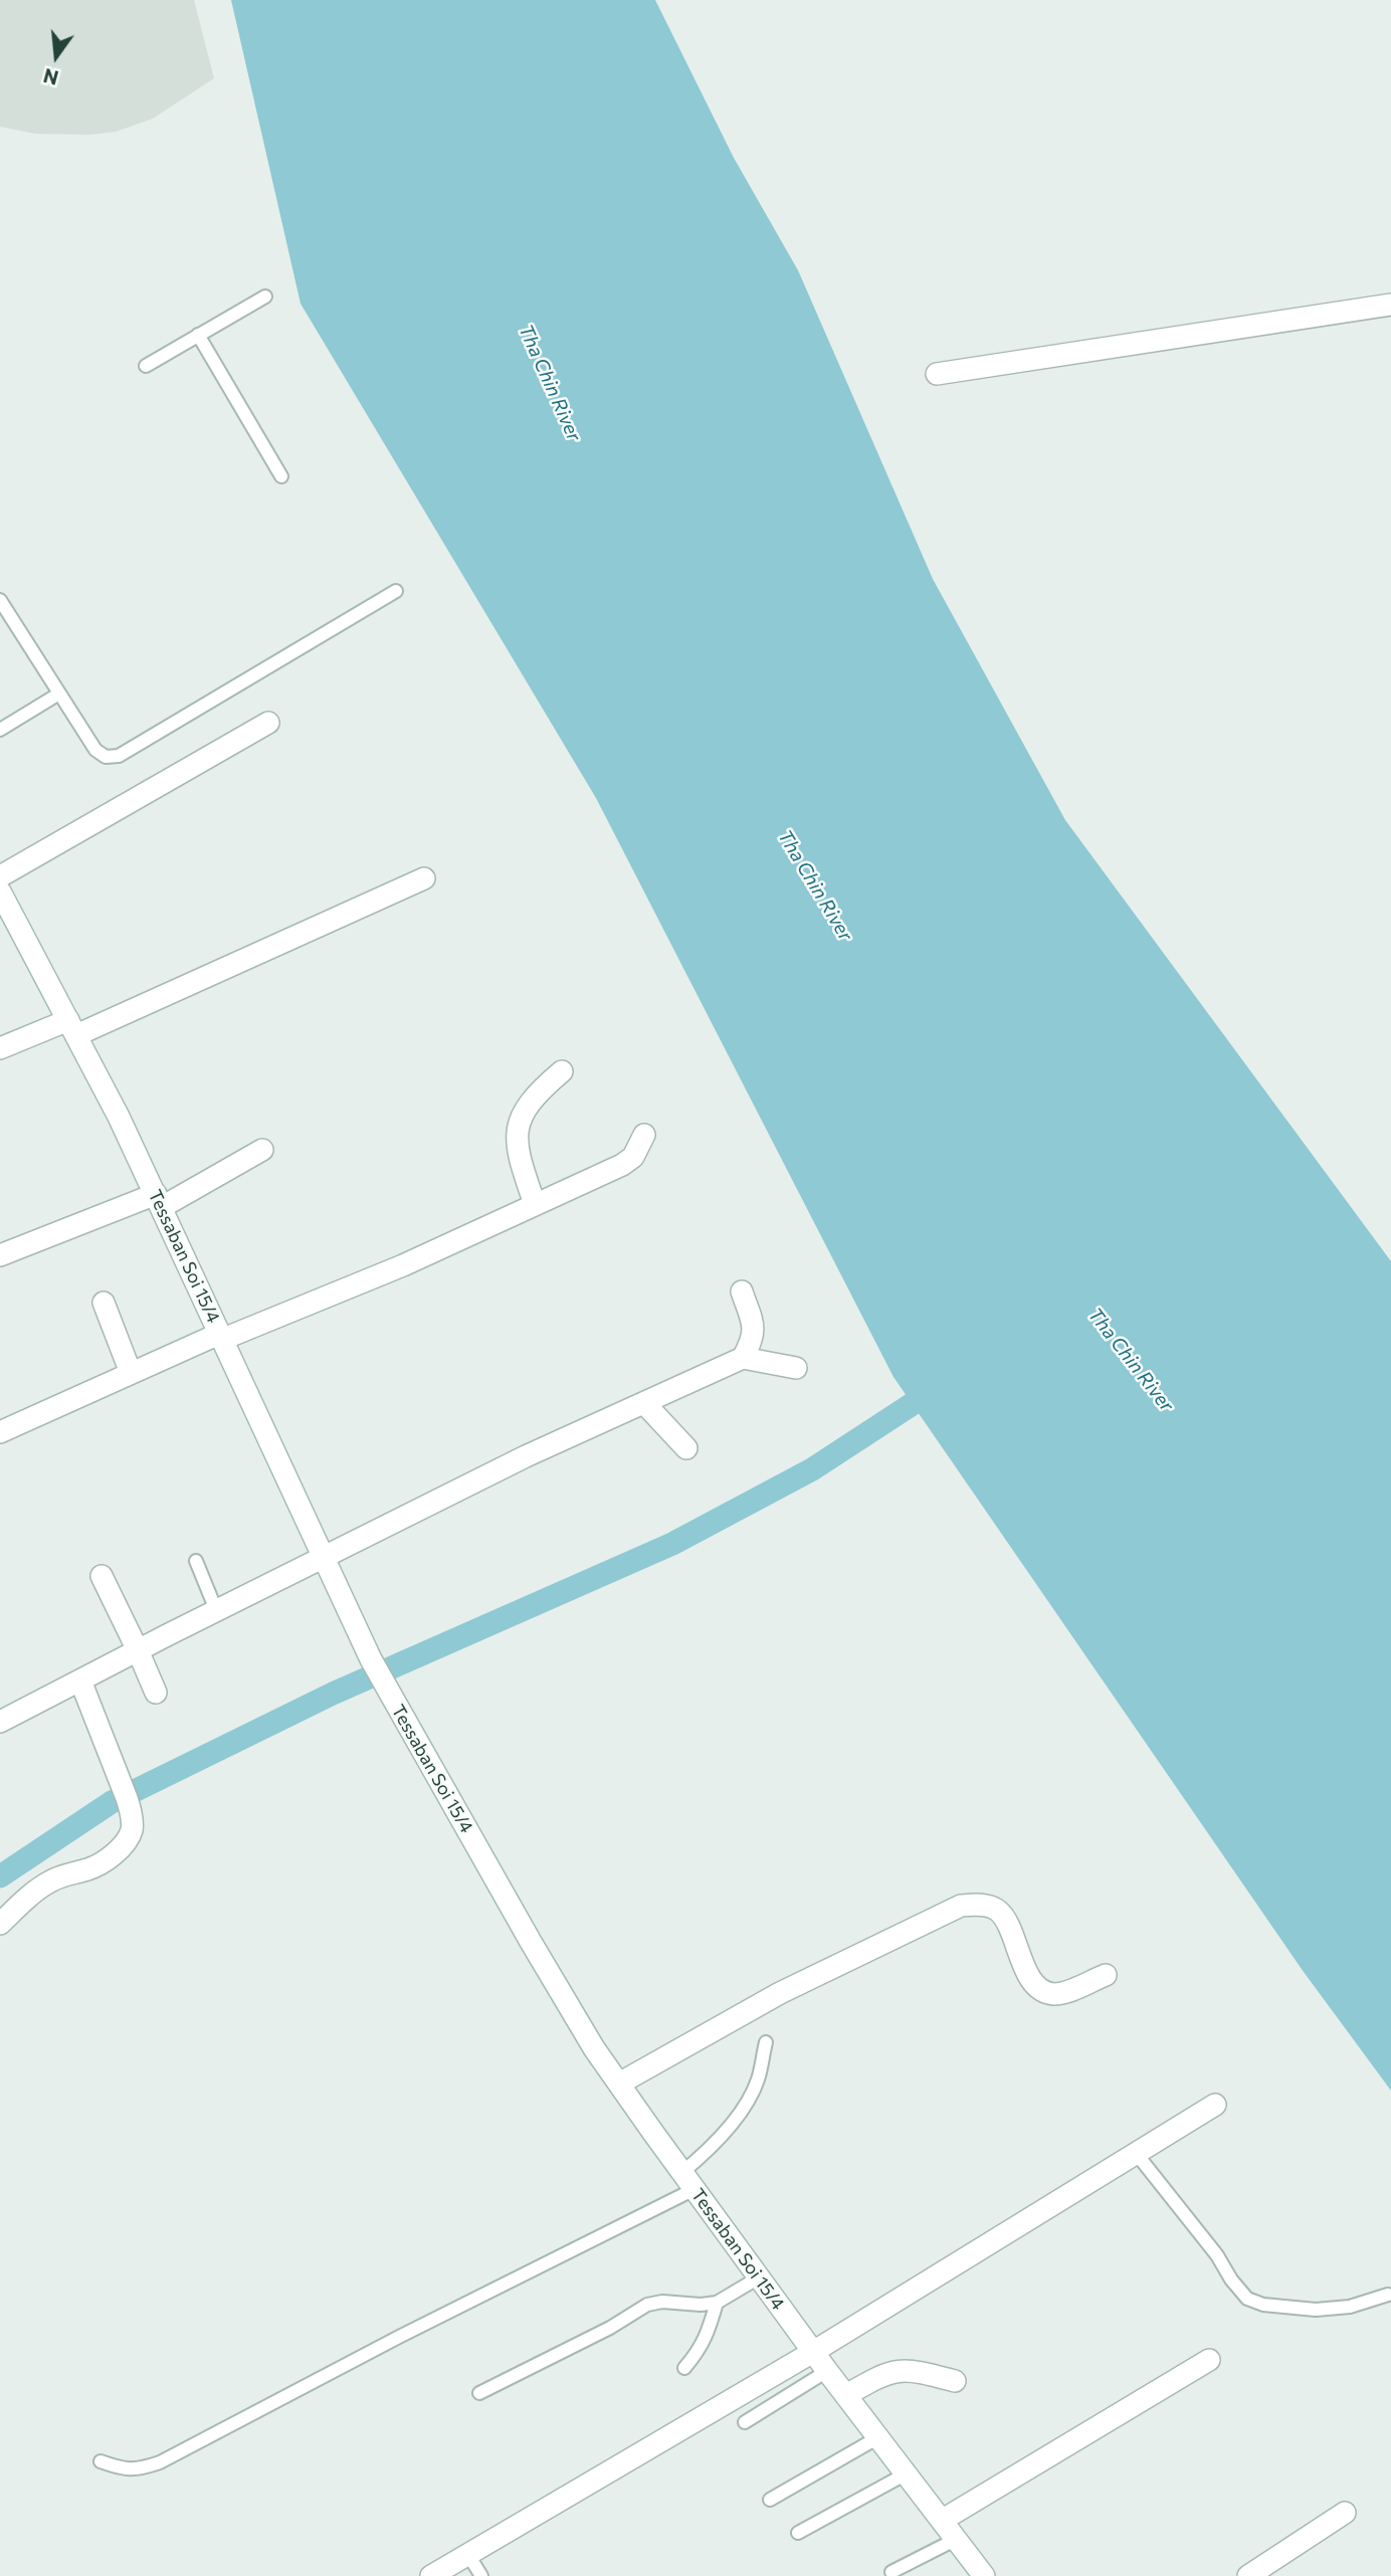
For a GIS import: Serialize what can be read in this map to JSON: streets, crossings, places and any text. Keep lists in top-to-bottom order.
{
  "streets": {
    "street": ["Tessaban Soi 15/4"]
  },
  "water": ["Tha Chin River"],
  "north": "bottom"
}
